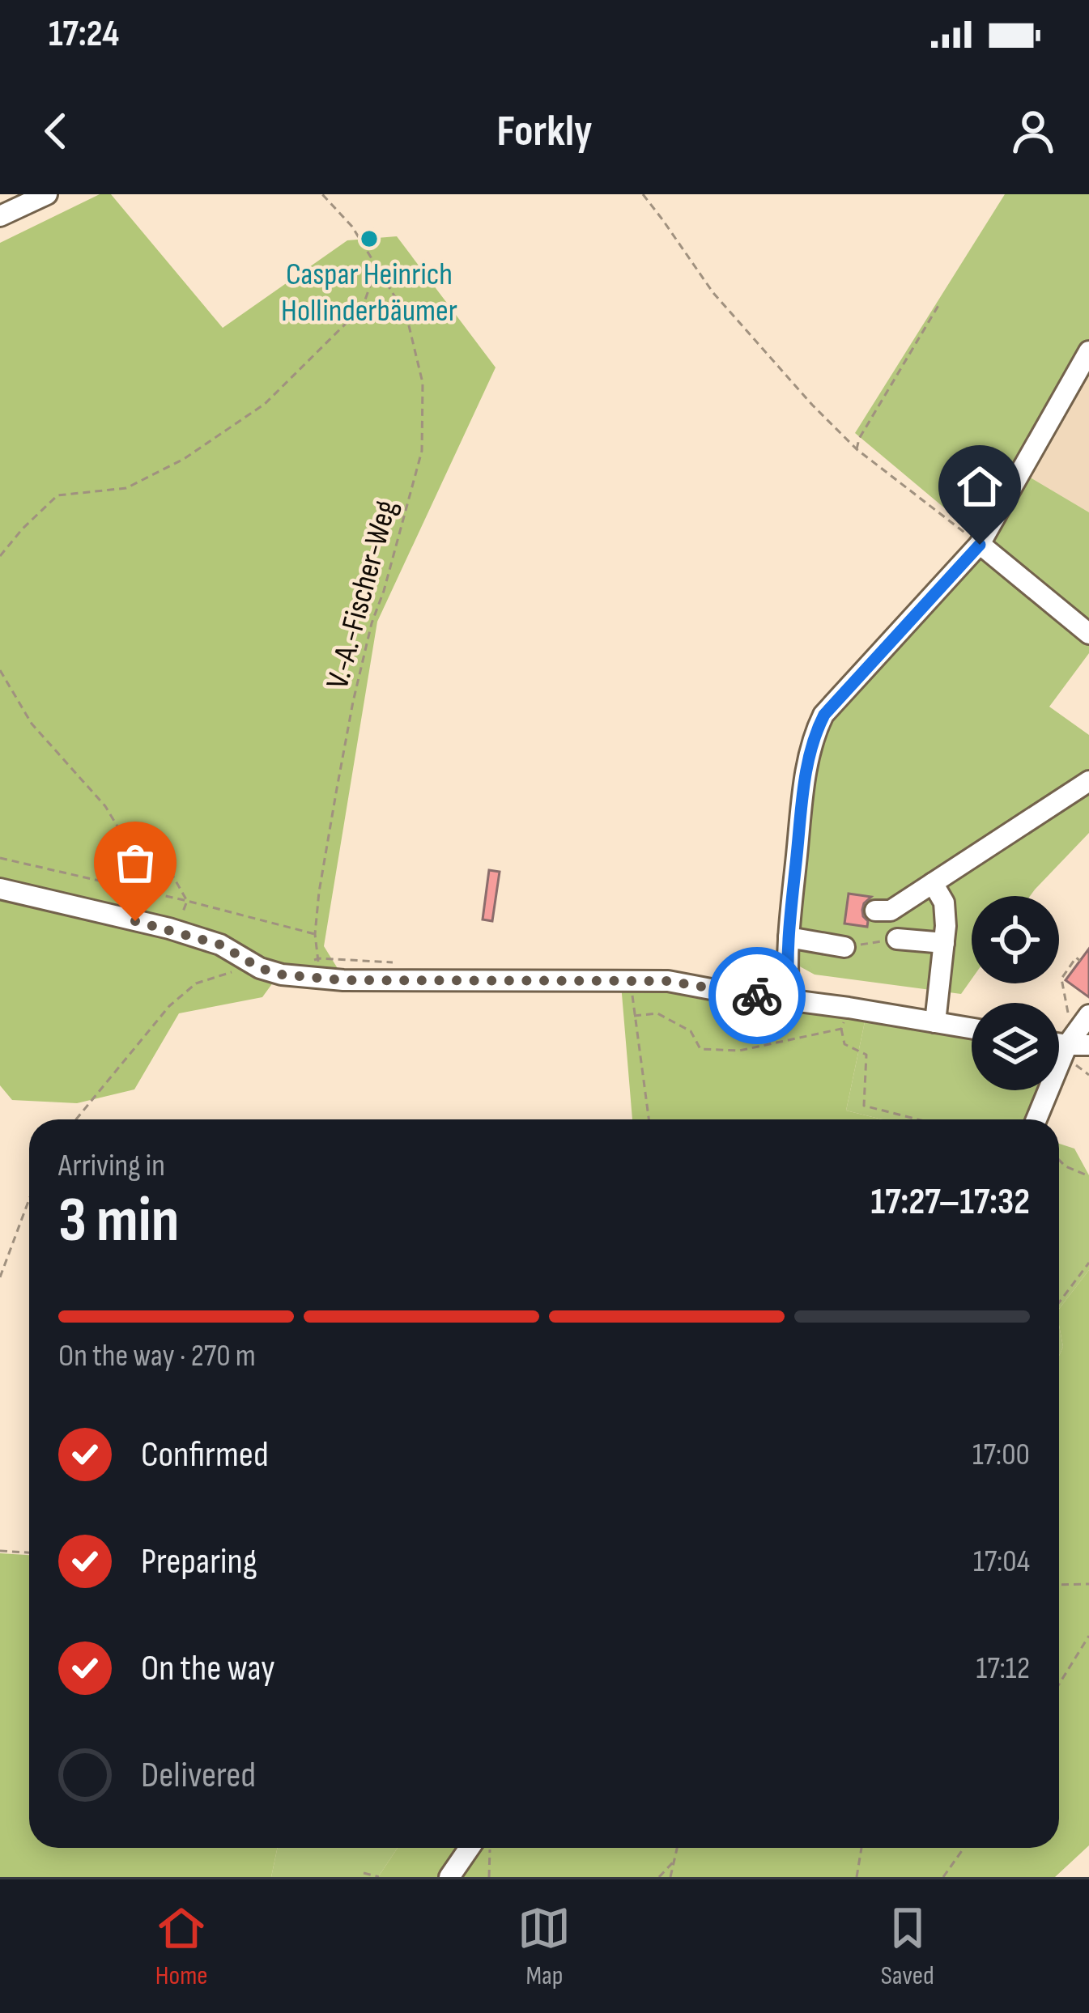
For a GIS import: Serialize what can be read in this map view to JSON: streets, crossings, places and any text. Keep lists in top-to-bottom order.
{
  "streets": {
    "path": ["V.-A.-Fischer-Weg"]
  },
  "places": ["Caspar Heinrich Hollinderbäumer"],
  "page": {
    "status": "17:24",
    "header": "Forkly",
    "heading": ["3 min", "Arriving in", "17:27–17:32"],
    "bar": "On the way · 270 m",
    "list": [
      ["Confirmed", "17:00"],
      ["Preparing", "17:04"],
      ["On the way", "17:12"],
      "Delivered"
    ],
    "tabs": ["Home", "Map", "Saved"]
  }
}
